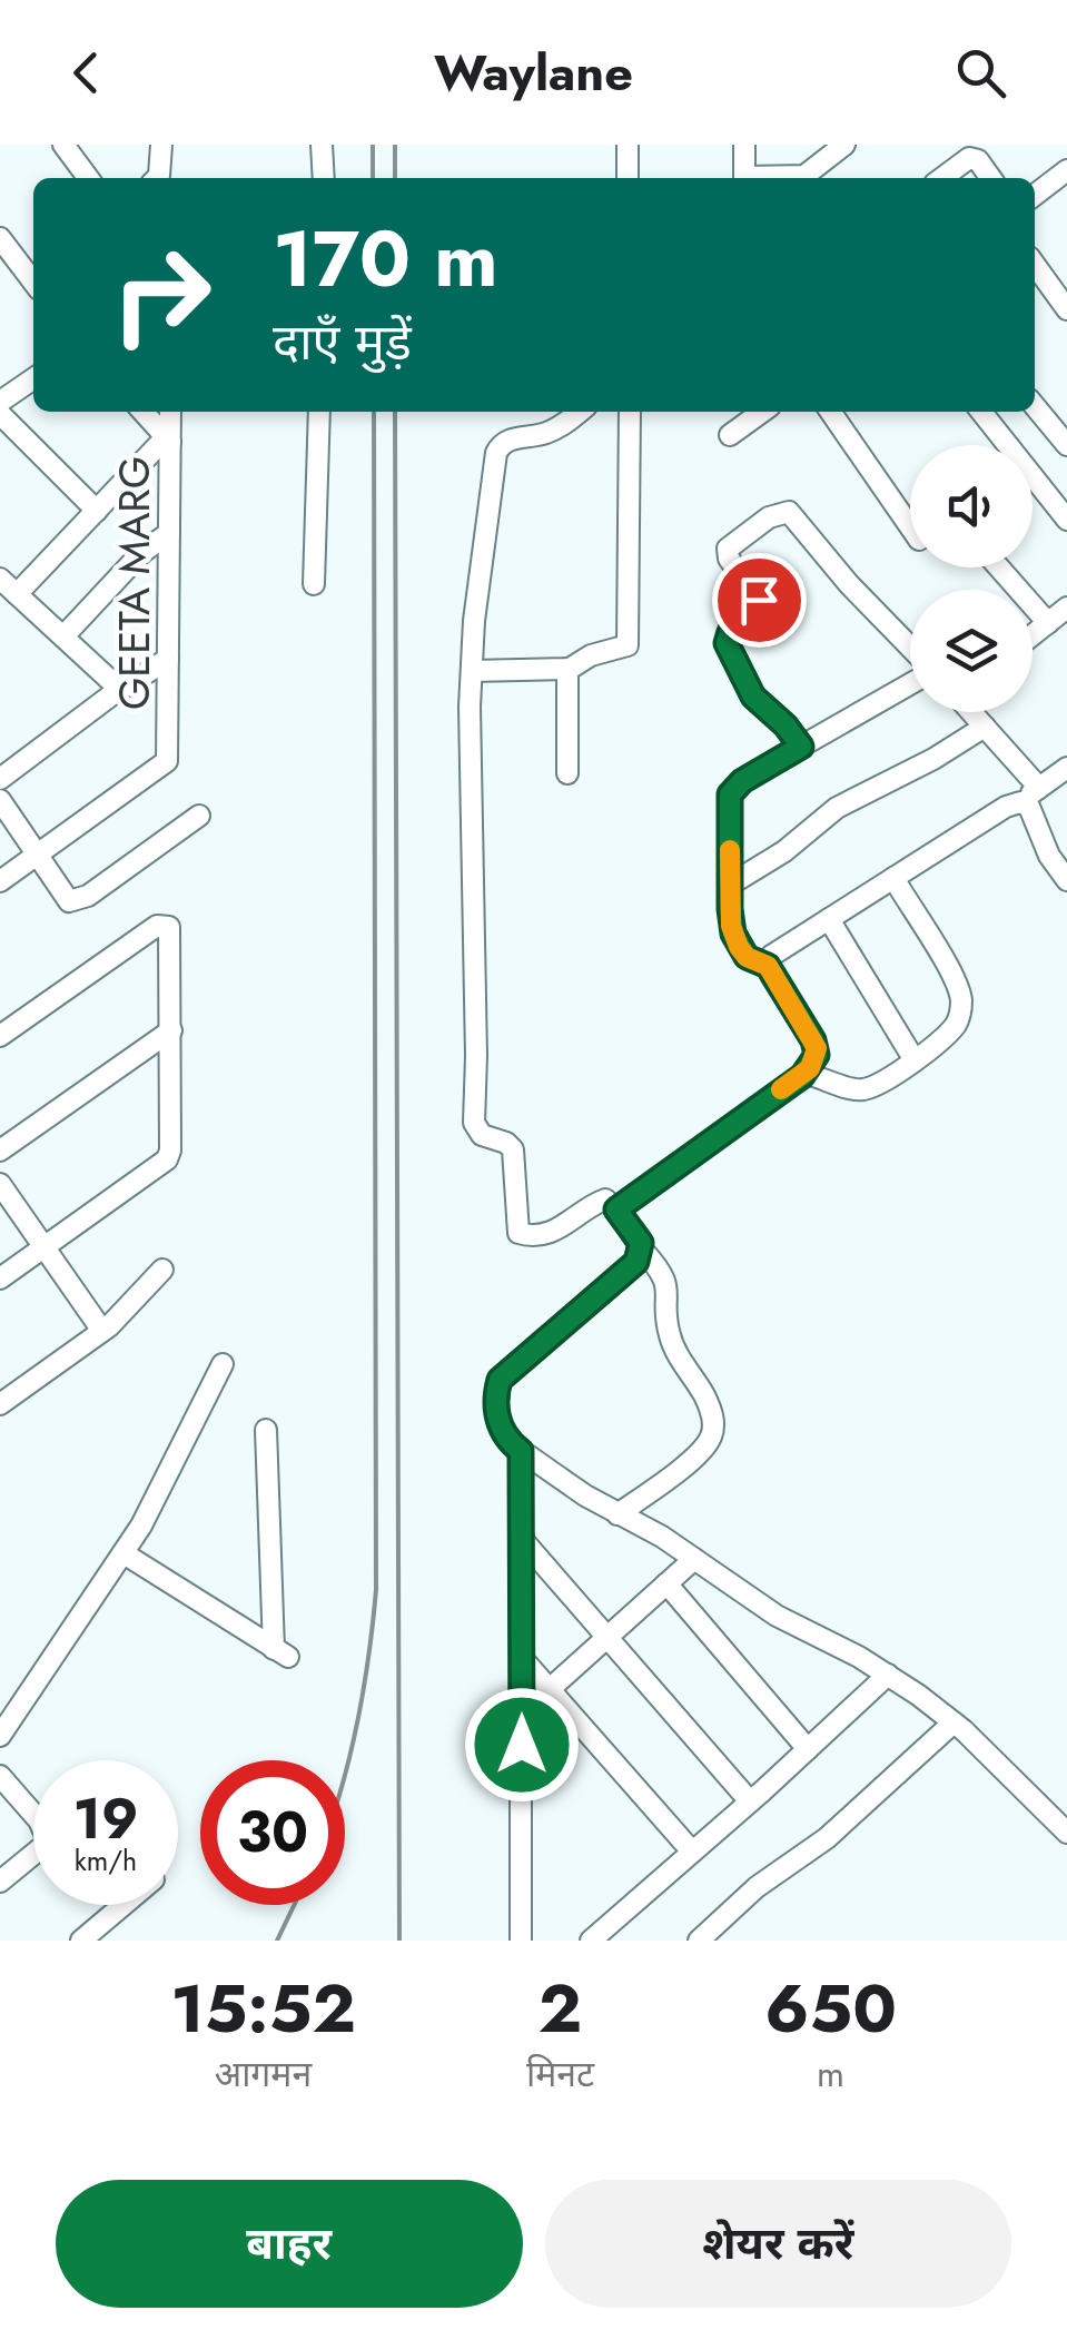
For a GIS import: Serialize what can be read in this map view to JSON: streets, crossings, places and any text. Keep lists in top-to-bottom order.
{
  "streets": {
    "street": ["GEETA MARG"]
  },
  "page": {
    "header": "Waylane",
    "turn": ["170 m", "दाएँ मुड़ें"],
    "speed": "19 km/h",
    "limit": "30",
    "eta": [
      "15:52",
      "आगमन",
      "2",
      "मिनट",
      "650",
      "m"
    ],
    "buttons": ["बाहर", "शेयर करें"]
  }
}
